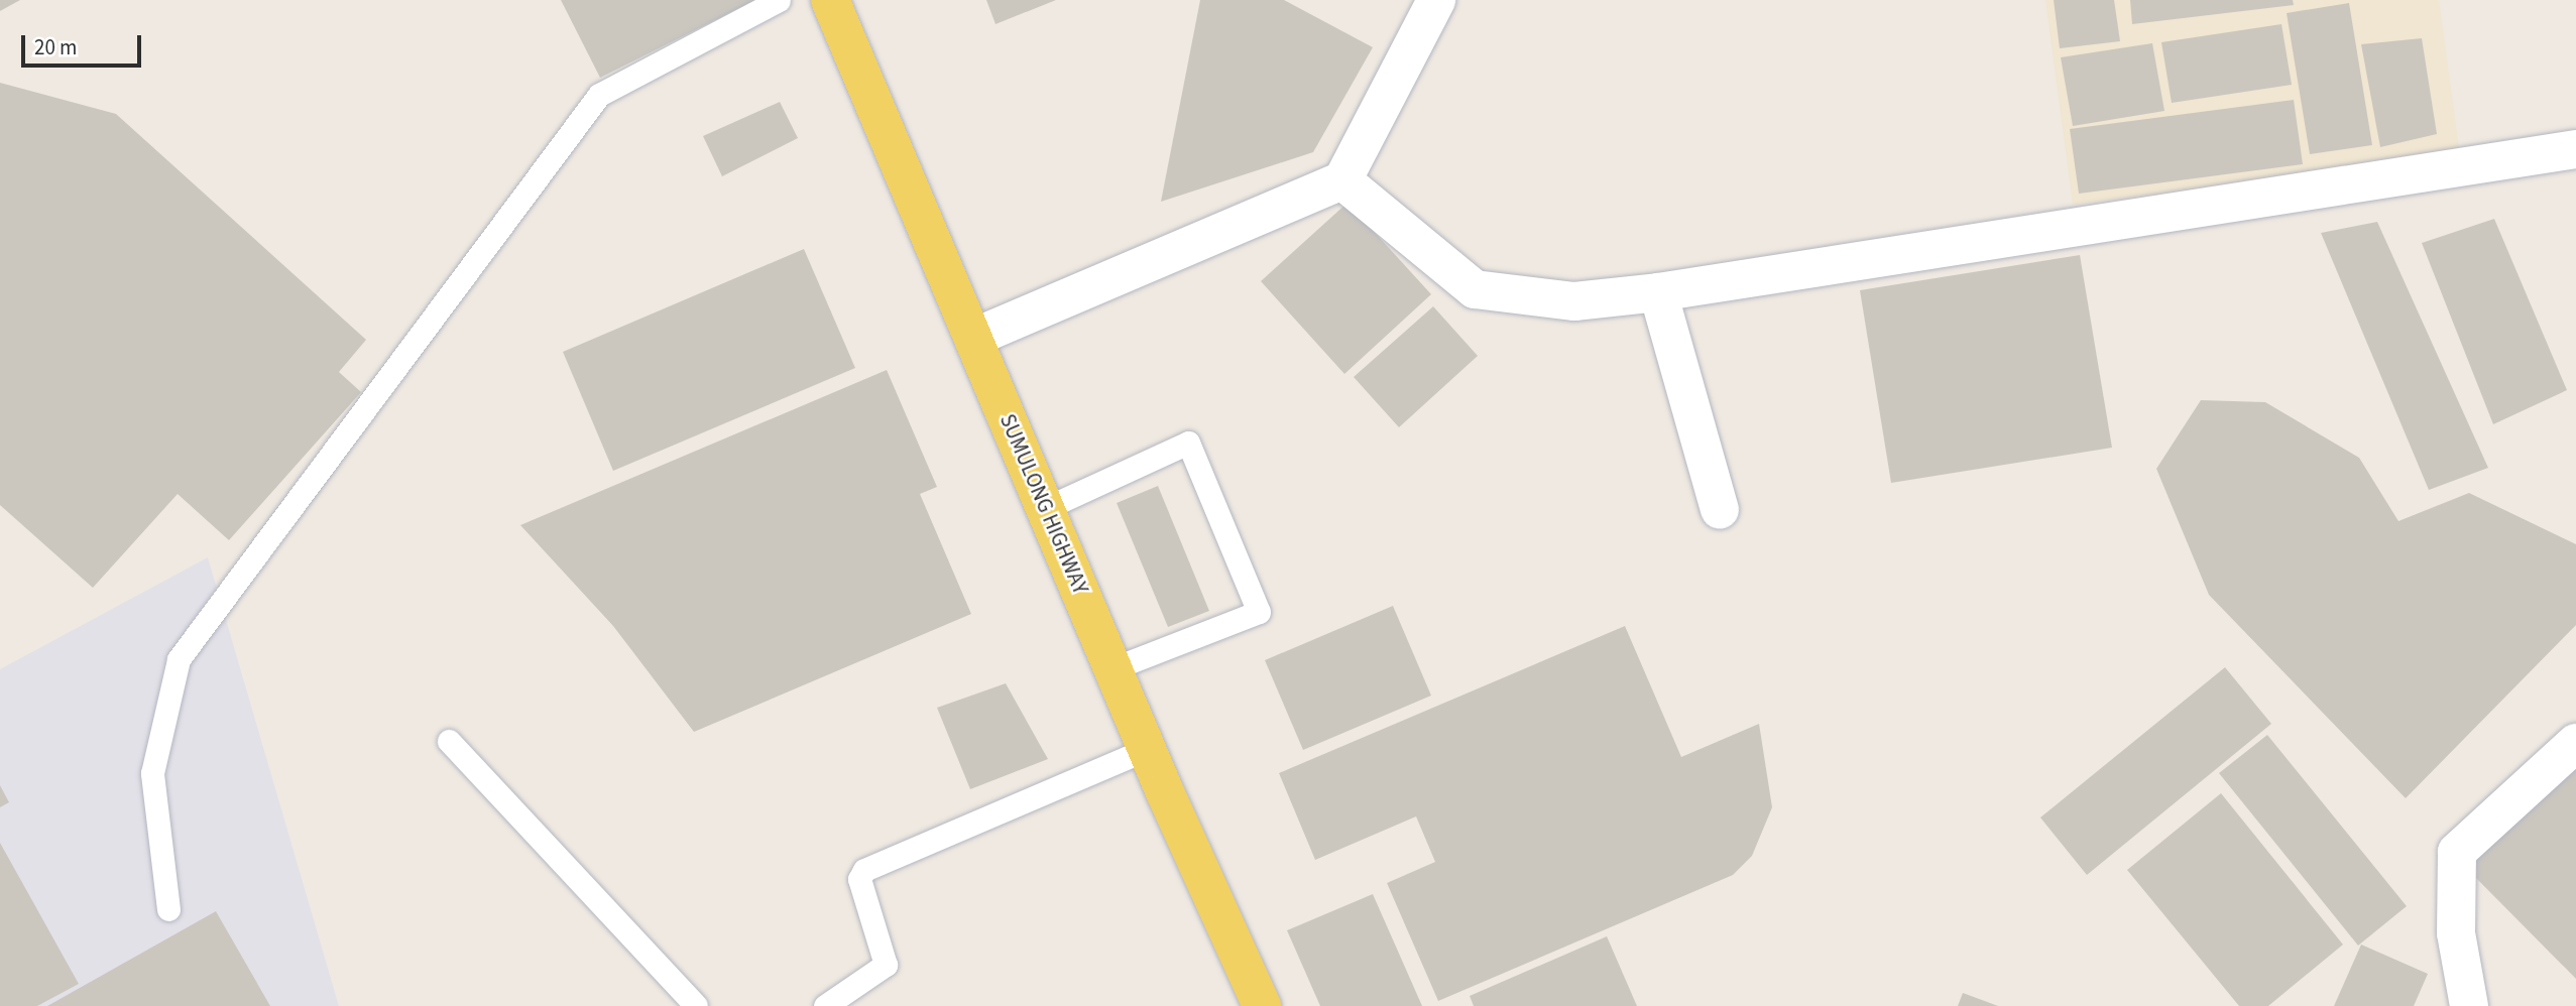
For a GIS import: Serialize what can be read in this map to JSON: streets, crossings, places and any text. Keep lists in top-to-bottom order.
{
  "streets": {
    "main road": ["SUMULONG HIGHWAY"]
  },
  "scale_bar": "20 m"
}
